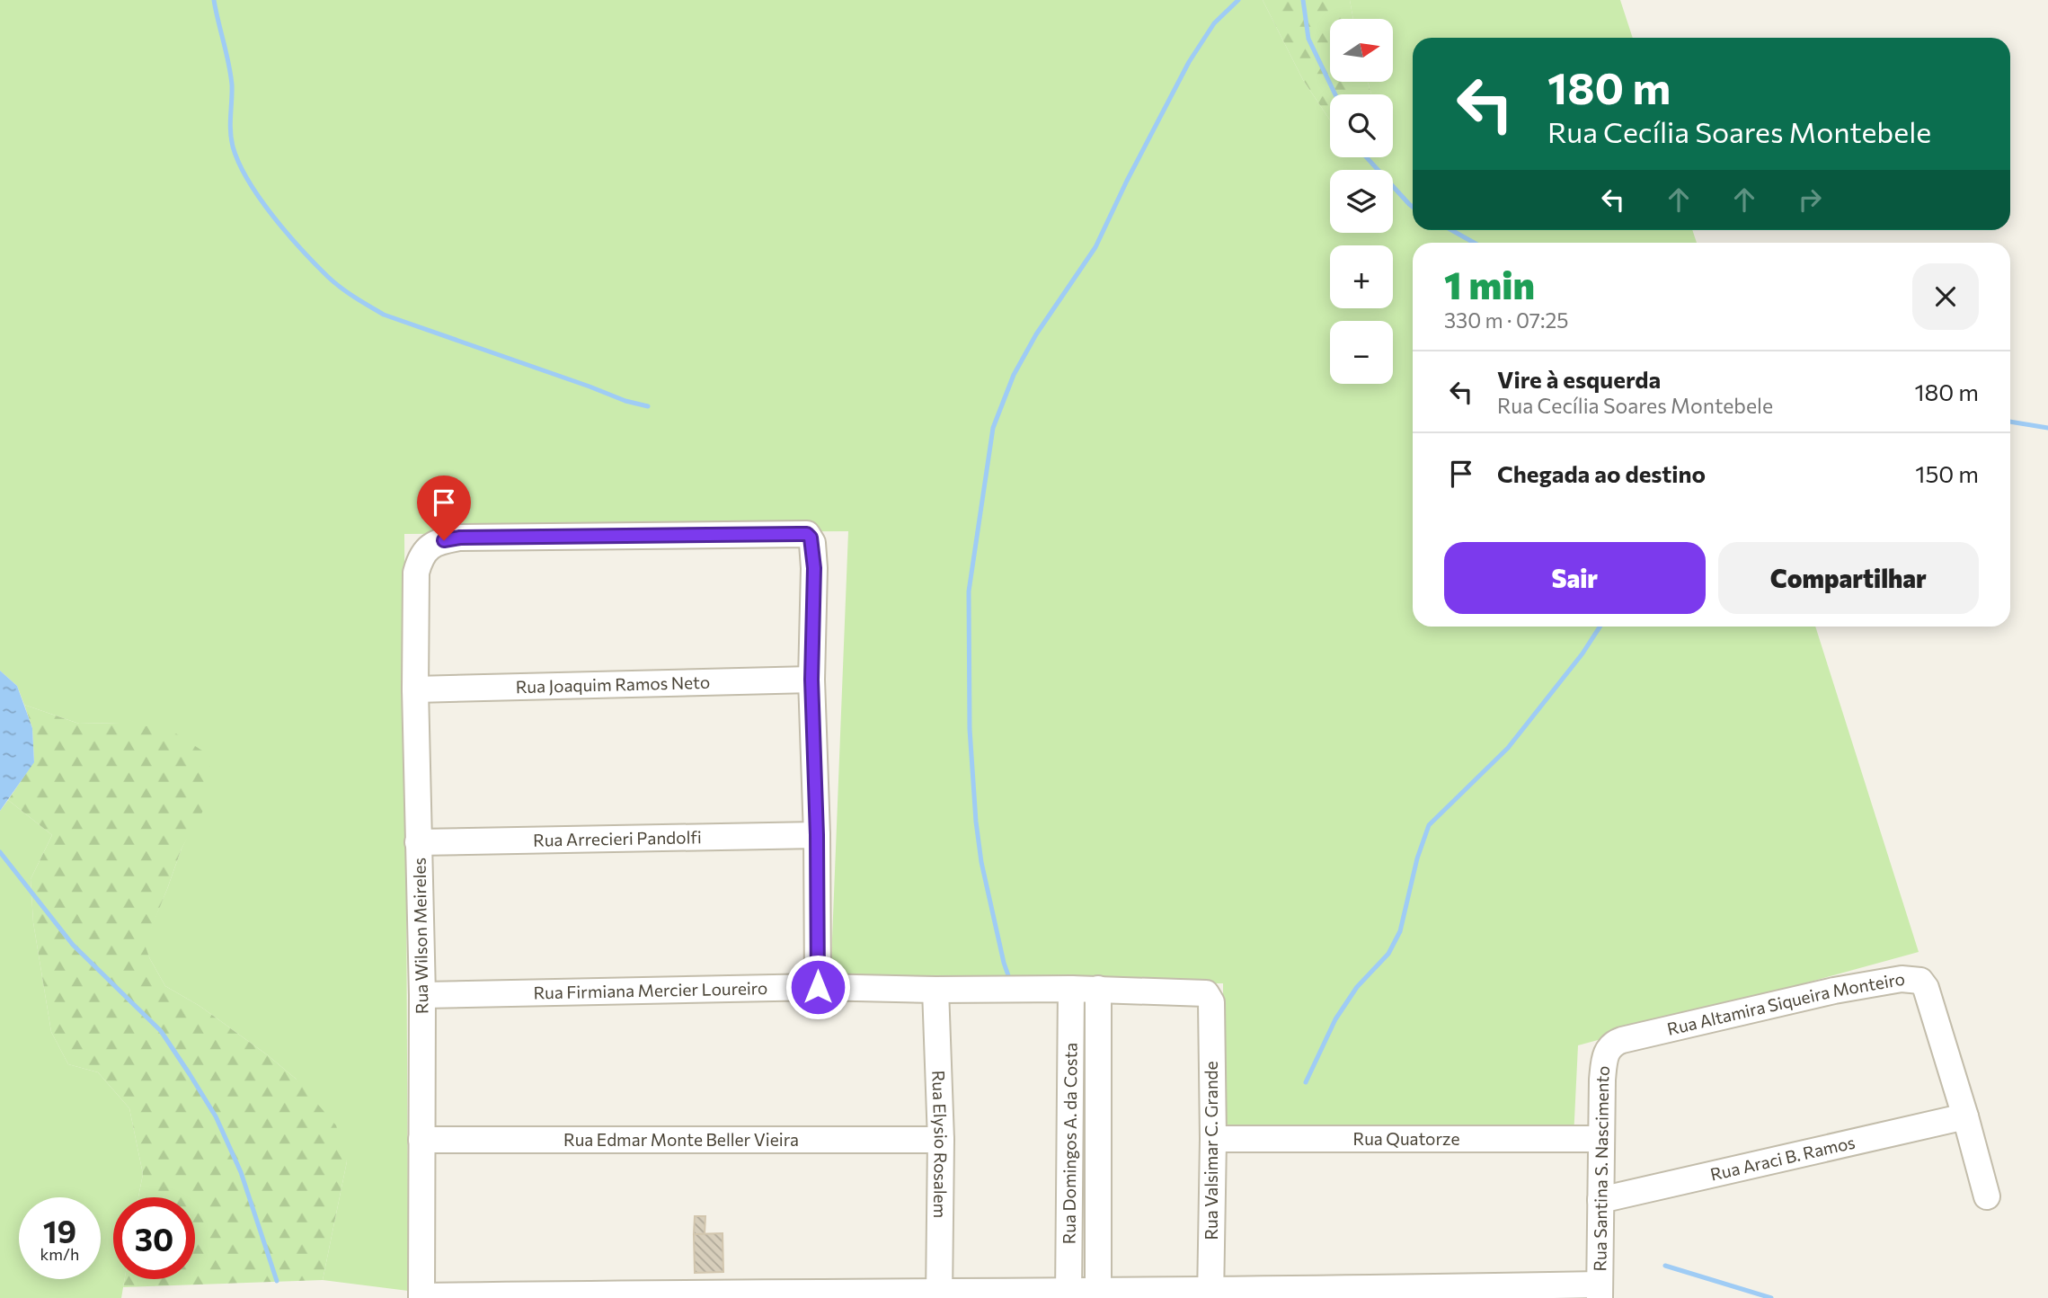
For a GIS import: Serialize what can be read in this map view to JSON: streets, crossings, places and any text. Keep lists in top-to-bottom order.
{
  "streets": {
    "street": [
      "Rua Joaquim Ramos Neto",
      "Rua Arrecieri Pandolfi",
      "Rua Wilson Meireles",
      "Rua Firmiana Mercier Loureiro",
      "Rua Altamira Siqueira Monteiro",
      "Rua Quatorze",
      "Rua Edmar Monte Beller Vieira",
      "Rua Elysio Rosalem",
      "Rua Domingos A. da Costa",
      "Rua Valsimar C. Grande",
      "Rua Araci B. Ramos",
      "Rua Santina S. Nascimento"
    ]
  },
  "crossings": [
    ["Rua Joaquim Ramos Neto", "Rua Wilson Meireles"],
    ["Rua Arrecieri Pandolfi", "Rua Wilson Meireles"],
    ["Rua Wilson Meireles", "Rua Firmiana Mercier Loureiro"],
    ["Rua Wilson Meireles", "Rua Edmar Monte Beller Vieira"],
    ["Rua Firmiana Mercier Loureiro", "Rua Elysio Rosalem"],
    ["Rua Firmiana Mercier Loureiro", "Rua Domingos A. da Costa"],
    ["Rua Firmiana Mercier Loureiro", "Rua Valsimar C. Grande"],
    ["Rua Altamira Siqueira Monteiro", "Rua Araci B. Ramos"],
    ["Rua Altamira Siqueira Monteiro", "Rua Santina S. Nascimento"],
    ["Rua Quatorze", "Rua Valsimar C. Grande"],
    ["Rua Quatorze", "Rua Santina S. Nascimento"],
    ["Rua Edmar Monte Beller Vieira", "Rua Elysio Rosalem"],
    ["Rua Araci B. Ramos", "Rua Santina S. Nascimento"]
  ],
  "north": "right",
  "page": {
    "map_buttons": ["+", "−"],
    "turn": ["180 m", "Rua Cecília Soares Montebele"],
    "heading": ["1 min", "330 m · 07:25"],
    "list": [
      {
        "name": "Vire à esquerda",
        "note": "Rua Cecília Soares Montebele",
        "value": "180 m"
      },
      {
        "name": "Chegada ao destino",
        "value": "150 m"
      }
    ],
    "buttons": ["Sair", "Compartilhar"],
    "speed": "19 km/h",
    "limit": "30"
  }
}
